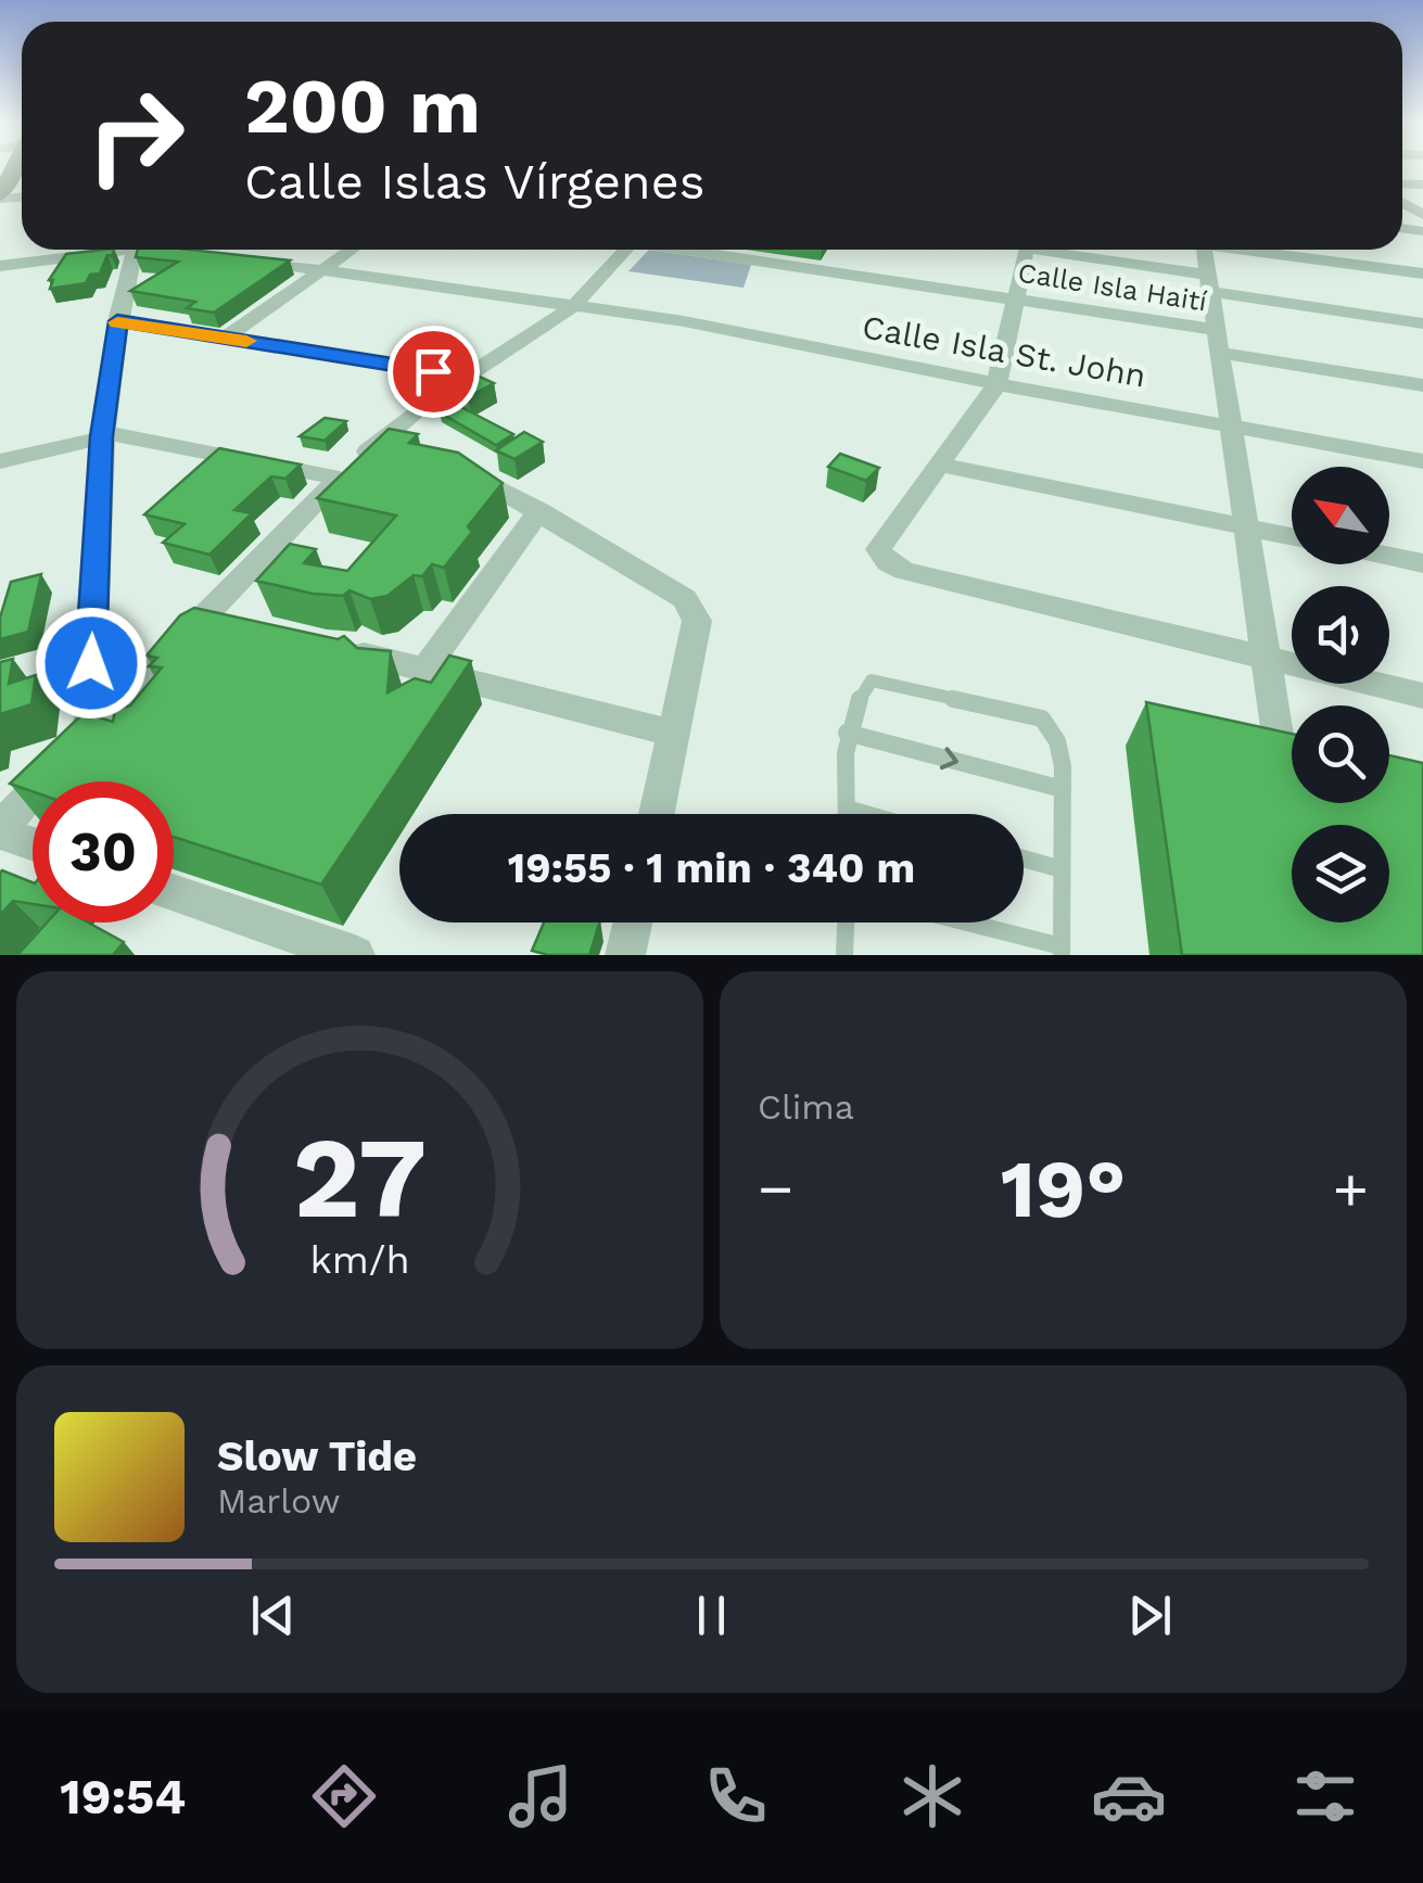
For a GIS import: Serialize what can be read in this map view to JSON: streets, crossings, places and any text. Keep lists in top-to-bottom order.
{
  "streets": {
    "street": ["Calle Isla Haití", "Calle Isla St. John"]
  },
  "north": "top left",
  "page": {
    "turn": ["200 m", "Calle Islas Vírgenes"],
    "limit": "30",
    "trip": "19:55 · 1 min · 340 m",
    "tile": "Clima",
    "heat": ["−", "19°", "+"],
    "song": ["Slow Tide", "Marlow"],
    "tabs": "19:54",
    "gauge": ["27", "km/h"]
  }
}
